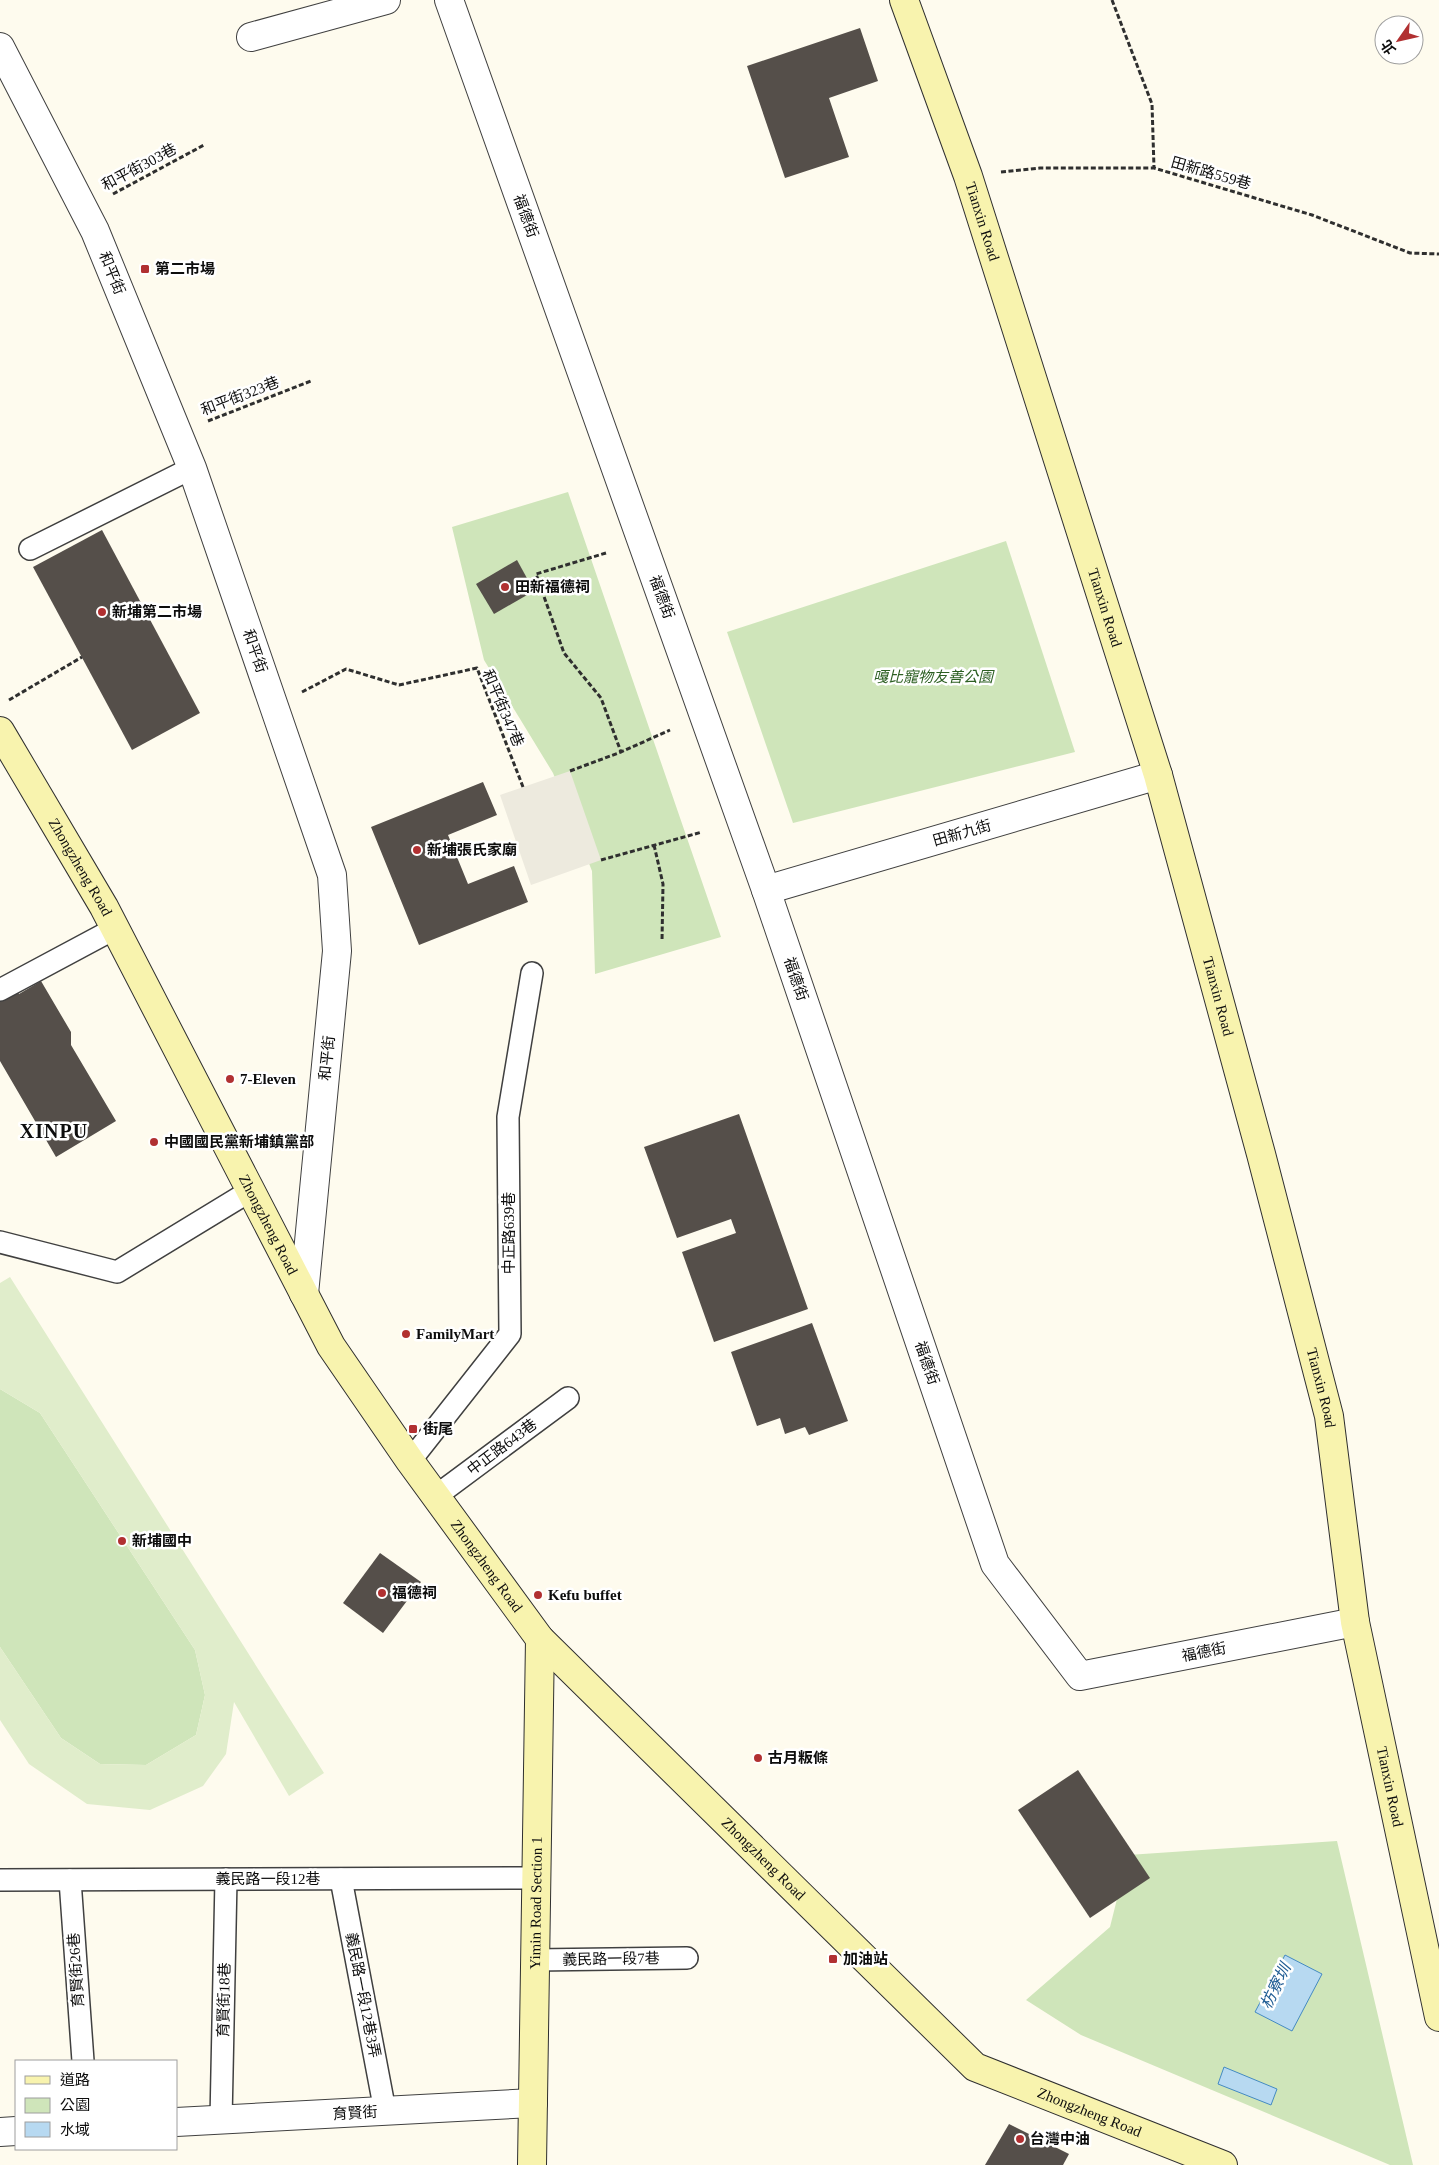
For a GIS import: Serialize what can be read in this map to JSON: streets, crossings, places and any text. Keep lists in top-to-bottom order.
{
  "streets": {
    "street": [
      "福德街",
      "Tianxin Road",
      "和平街",
      "田新九街",
      "Zhongzheng Road",
      "Yimin Road Section 1",
      "育賢街"
    ],
    "lane": [
      "中正路639巷",
      "中正路643巷",
      "義民路一段12巷",
      "義民路一段7巷",
      "育賢街26巷",
      "義民路一段12巷3弄",
      "育賢街18巷"
    ],
    "path": [
      "和平街303巷",
      "田新路559巷",
      "和平街323巷",
      "和平街347巷"
    ]
  },
  "crossings": [
    ["和平街303巷", "和平街"],
    ["田新路559巷", "Tianxin Road"],
    ["福德街", "Tianxin Road"],
    ["福德街", "田新九街"],
    ["Tianxin Road", "田新九街"],
    ["和平街", "和平街323巷"],
    ["和平街", "和平街347巷"],
    ["和平街", "Zhongzheng Road"],
    ["Zhongzheng Road", "中正路639巷"],
    ["Zhongzheng Road", "中正路643巷"],
    ["Zhongzheng Road", "Yimin Road Section 1"],
    ["義民路一段12巷", "Yimin Road Section 1"],
    ["義民路一段12巷", "育賢街26巷"],
    ["義民路一段12巷", "義民路一段12巷3弄"],
    ["義民路一段12巷", "育賢街18巷"],
    ["Yimin Road Section 1", "義民路一段7巷"],
    ["Yimin Road Section 1", "育賢街"],
    ["義民路一段12巷3弄", "育賢街"],
    ["育賢街18巷", "育賢街"]
  ],
  "districts": ["XINPU"],
  "water": ["枋寮圳"],
  "parks": ["嘎比寵物友善公園"],
  "places": {
    "transit": ["第二市場", "街尾", "加油站"],
    "other": [
      "田新福德祠",
      "新埔第二市場",
      "新埔張氏家廟",
      "7-Eleven",
      "中國國民黨新埔鎮黨部",
      "FamilyMart",
      "新埔國中",
      "福德祠",
      "Kefu buffet",
      "古月粄條",
      "台灣中油"
    ]
  },
  "legend": ["道路", "公園", "水域"],
  "north": "bottom left"
}
